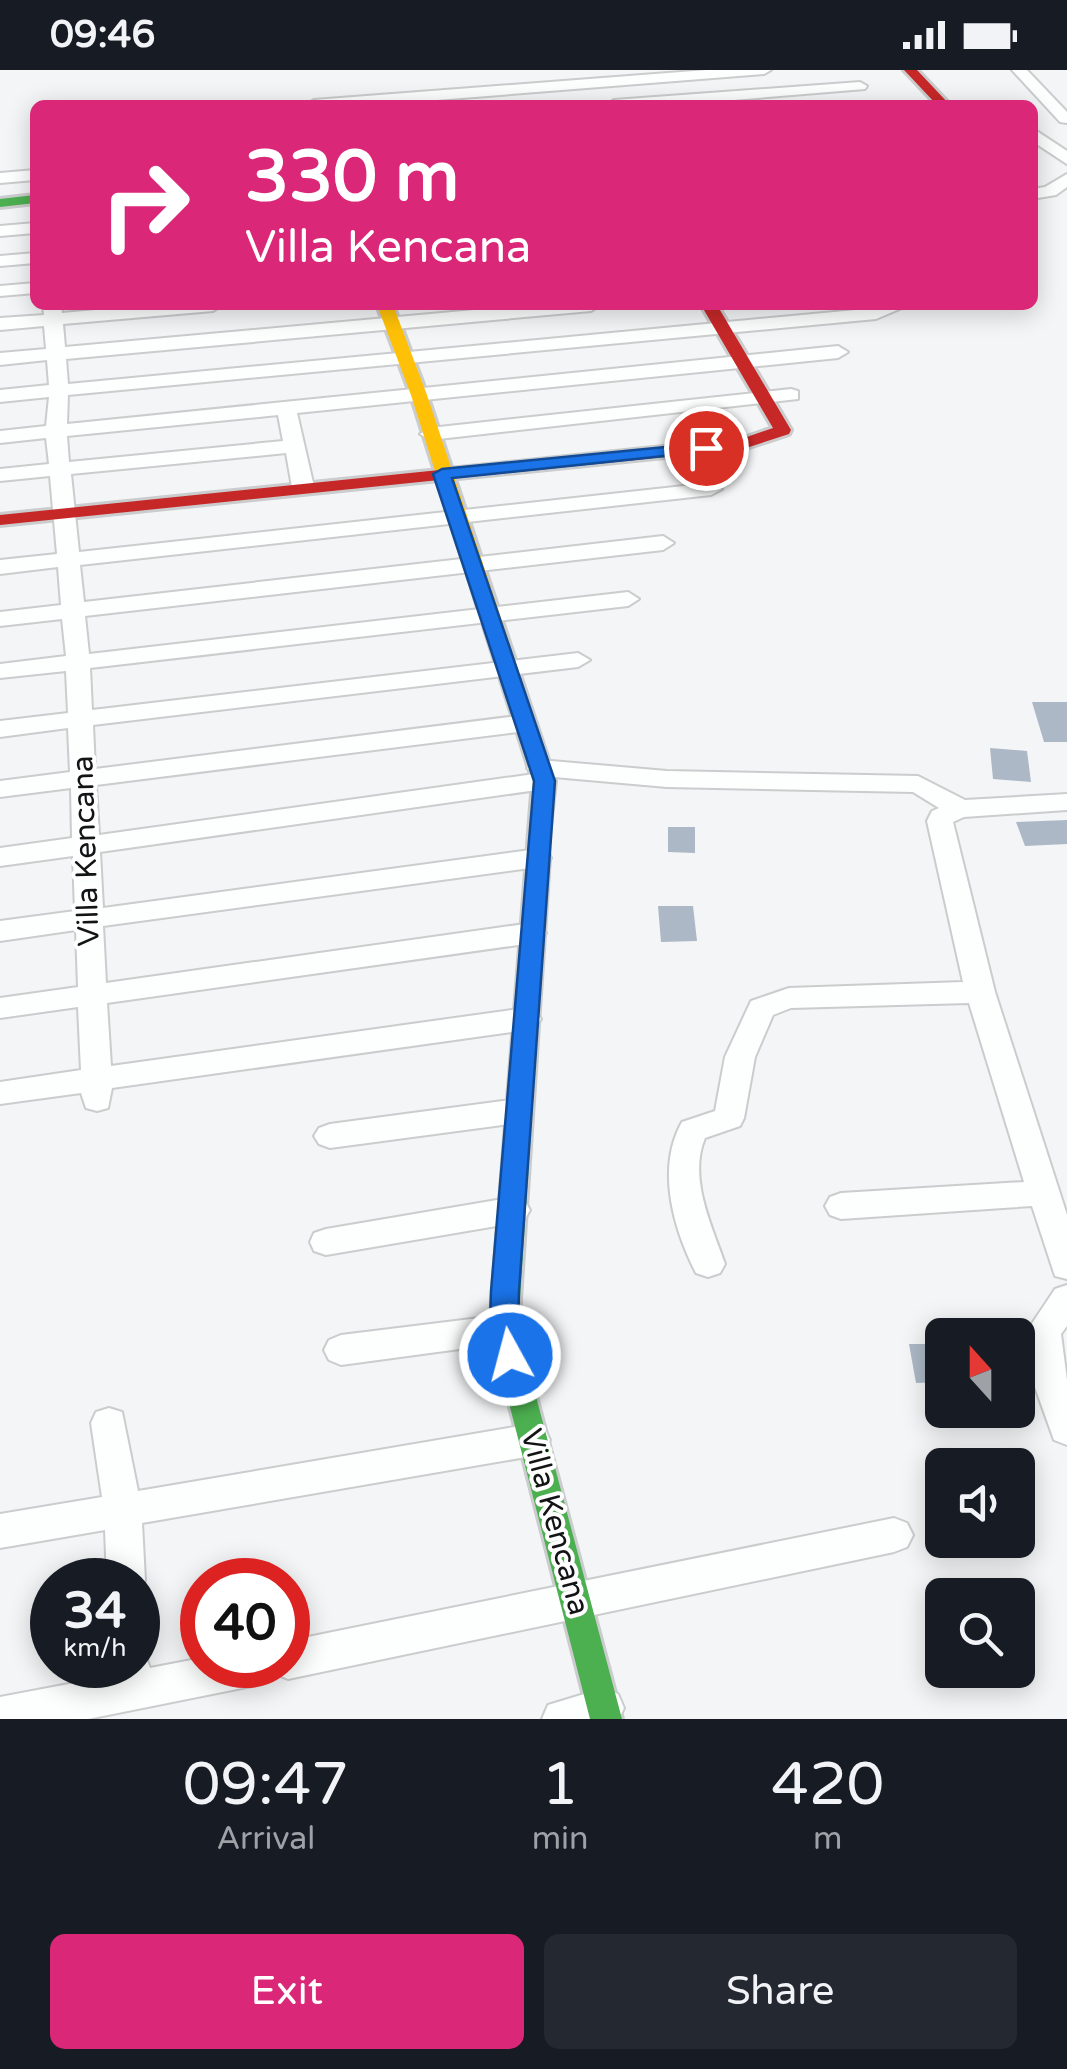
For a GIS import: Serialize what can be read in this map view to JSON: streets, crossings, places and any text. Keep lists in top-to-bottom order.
{
  "streets": {
    "street": ["Villa Kencana"]
  },
  "north": "top",
  "page": {
    "status": "09:46",
    "turn": ["330 m", "Villa Kencana"],
    "speed": "34 km/h",
    "limit": "40",
    "eta": [
      "09:47",
      "Arrival",
      "1",
      "min",
      "420",
      "m"
    ],
    "buttons": ["Exit", "Share"]
  }
}
